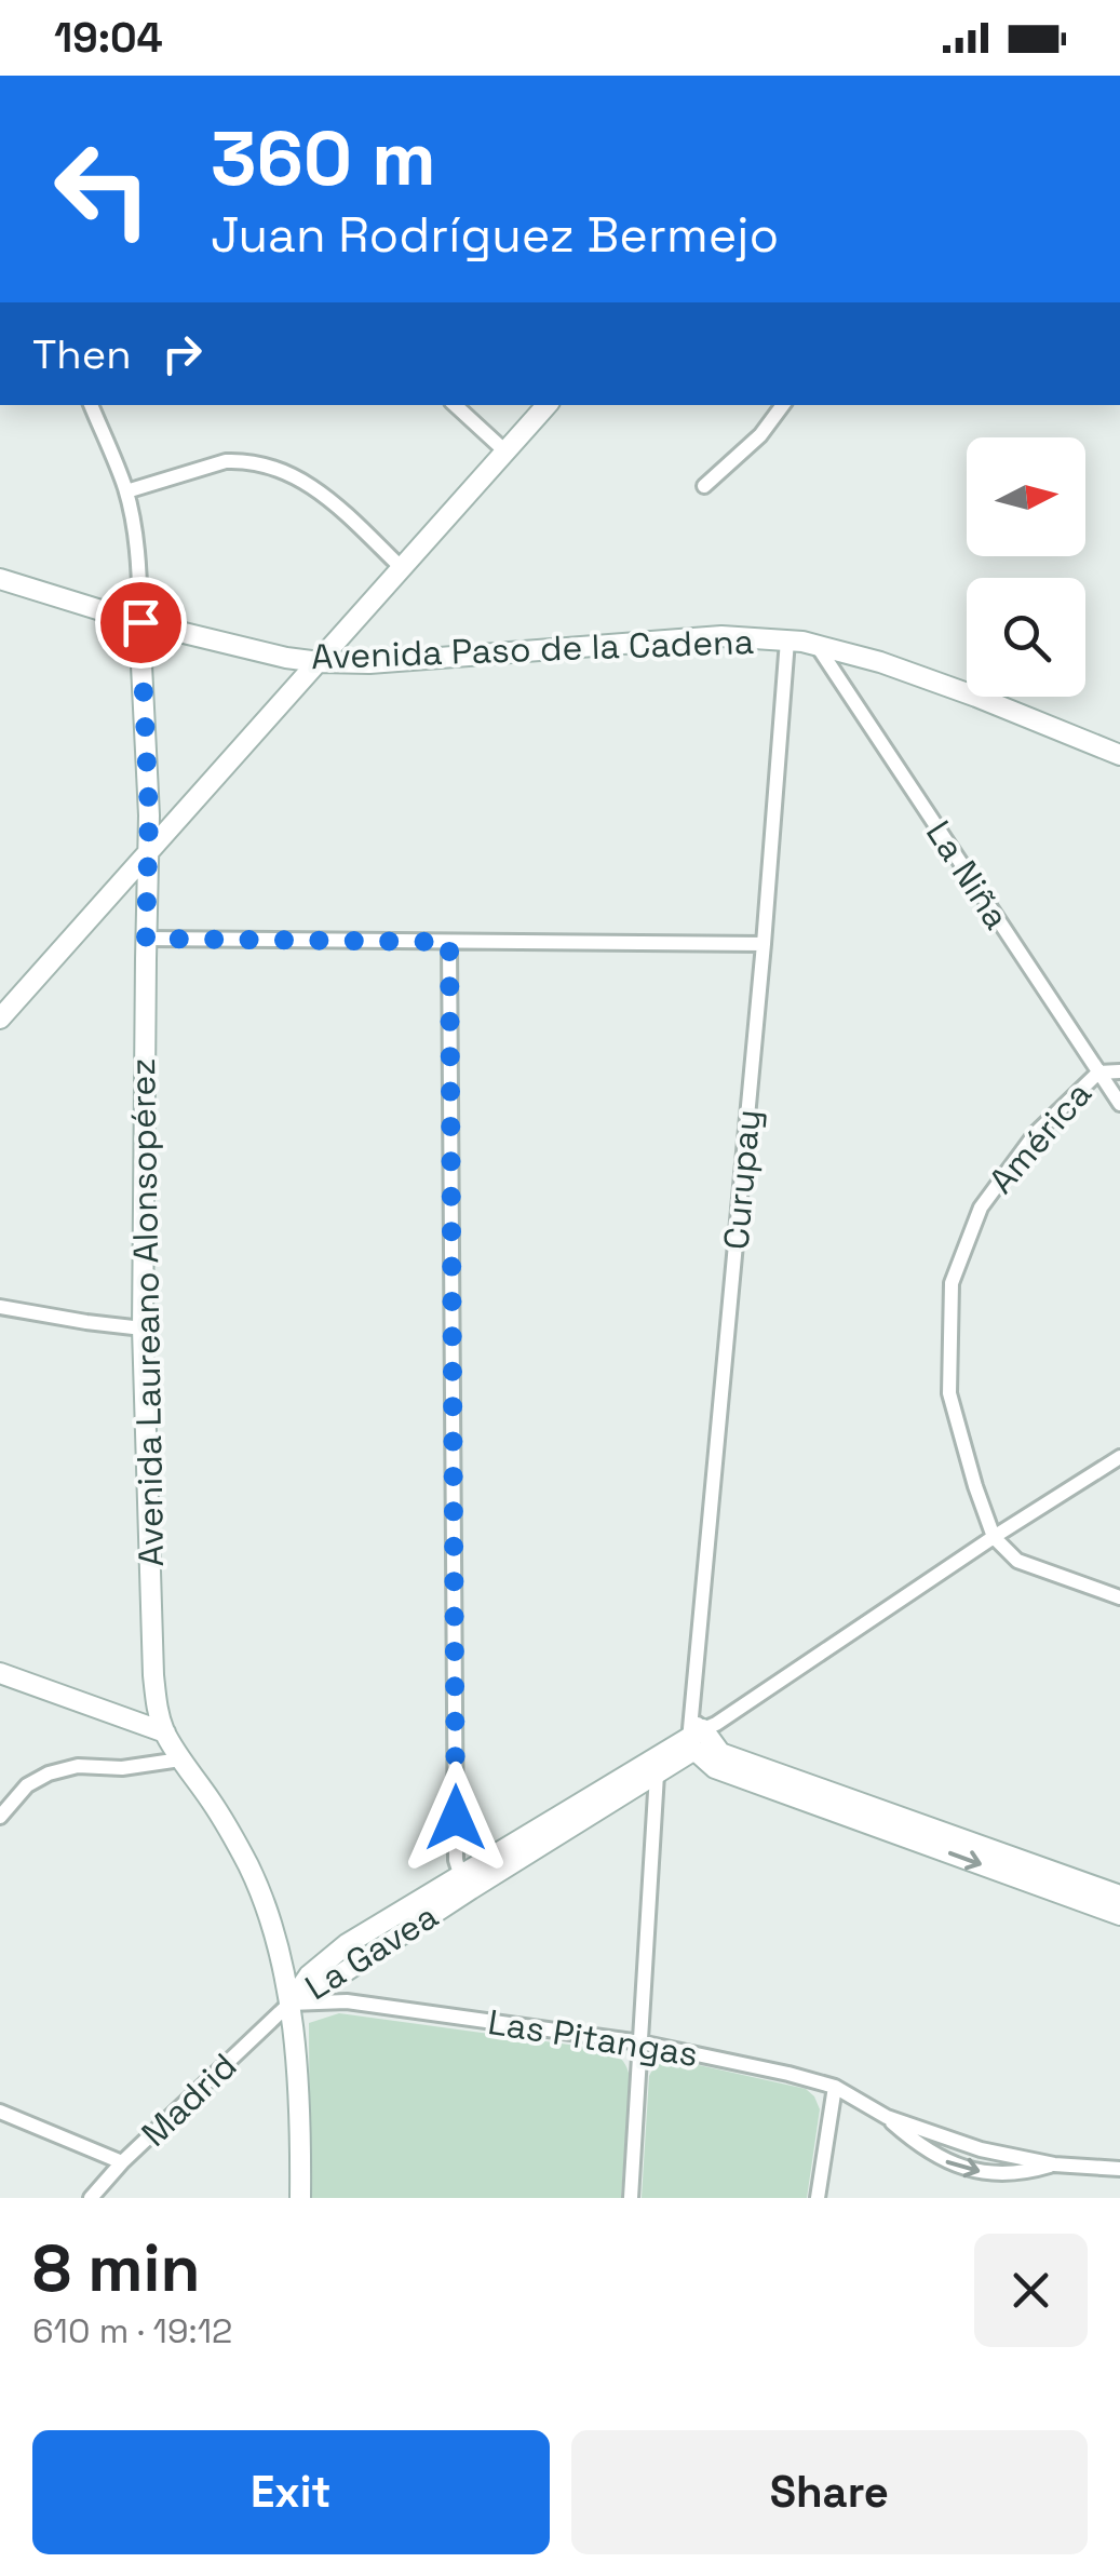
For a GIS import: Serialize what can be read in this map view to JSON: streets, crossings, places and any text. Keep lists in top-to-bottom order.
{
  "streets": {
    "street": [
      "Avenida Paso de la Cadena",
      "La Niña",
      "América",
      "Curupay",
      "Avenida Laureano Alonsopérez",
      "La Gavea",
      "Las Pitangas",
      "Madrid"
    ]
  },
  "crossings": [
    ["Avenida Paso de la Cadena", "La Niña"],
    ["Avenida Paso de la Cadena", "Curupay"],
    ["Avenida Paso de la Cadena", "Avenida Laureano Alonsopérez"],
    ["La Niña", "América"],
    ["América", "La Gavea"],
    ["Curupay", "La Gavea"],
    ["Avenida Laureano Alonsopérez", "La Gavea"],
    ["Avenida Laureano Alonsopérez", "Las Pitangas"],
    ["Avenida Laureano Alonsopérez", "Madrid"],
    ["La Gavea", "Las Pitangas"],
    ["La Gavea", "Madrid"],
    ["Las Pitangas", "Madrid"]
  ],
  "north": "right",
  "page": {
    "status": "19:04",
    "turn": ["360 m", "Juan Rodríguez Bermejo"],
    "then": "Then",
    "heading": ["8 min", "610 m · 19:12"],
    "buttons": ["Exit", "Share"]
  }
}
